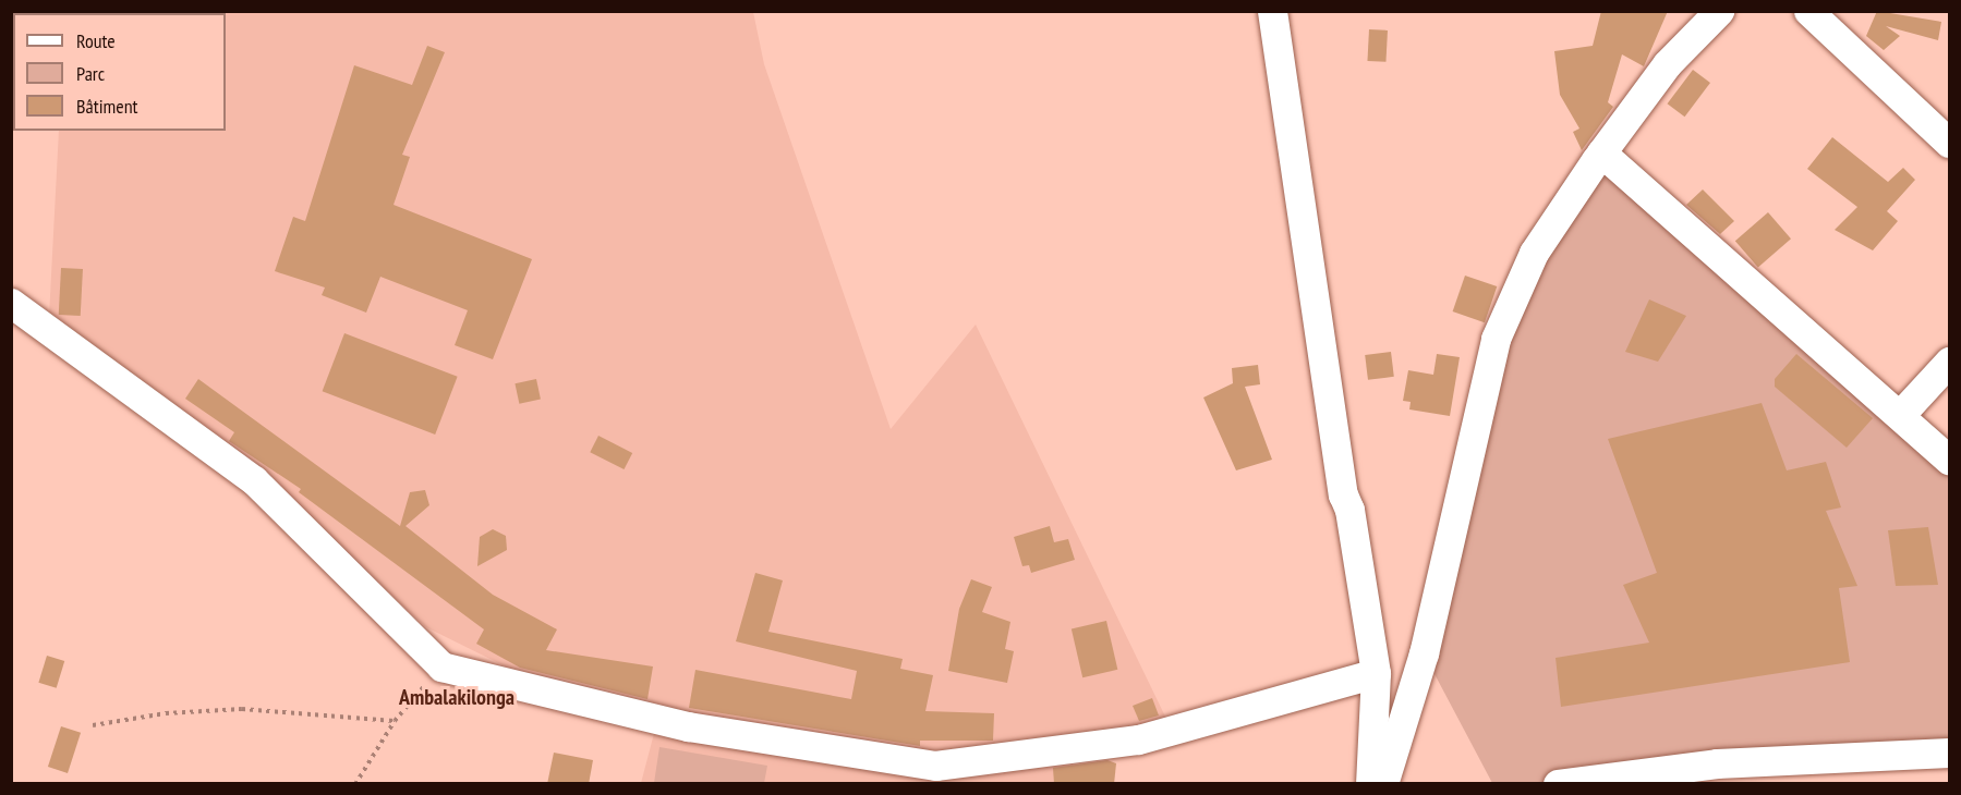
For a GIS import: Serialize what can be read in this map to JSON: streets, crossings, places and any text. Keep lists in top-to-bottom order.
{
  "districts": ["Ambalakilonga"],
  "legend": ["Route", "Parc", "Bâtiment"]
}
